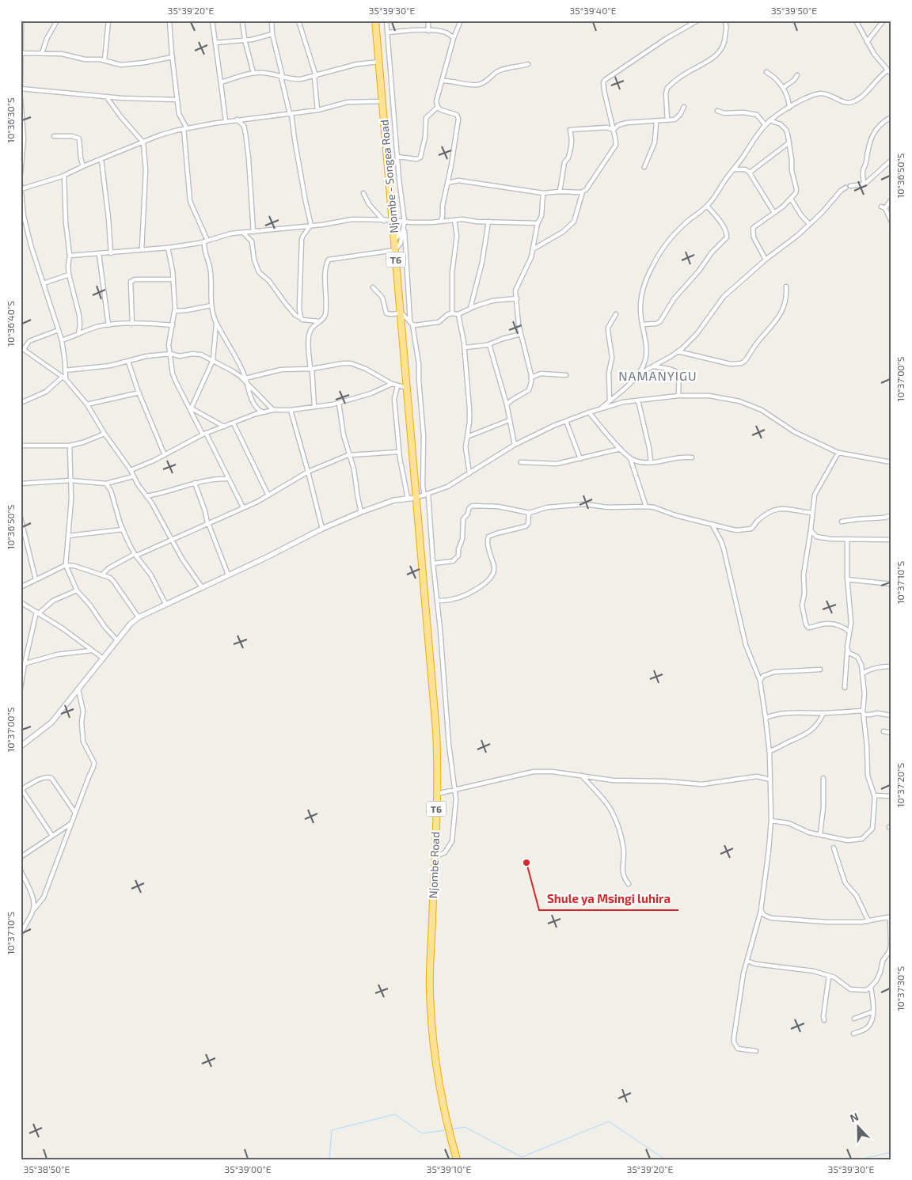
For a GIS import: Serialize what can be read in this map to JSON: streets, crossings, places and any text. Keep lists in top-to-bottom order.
{
  "streets": {
    "highway": ["Njombe - Songea Road", "T6", "Njombe Road"]
  },
  "crossings": [
    ["Njombe - Songea Road", "Njombe Road"]
  ],
  "districts": ["NAMANYIGU"],
  "places": ["Shule ya Msingi luhira"],
  "north": "top",
  "coordinates": [
    "35°39'20\"E",
    "35°39'30\"E",
    "35°39'40\"E",
    "35°39'50\"E",
    "10°36'30\"S",
    "10°36'50\"S",
    "10°36'40\"S",
    "10°37'00\"S",
    "10°37'10\"S",
    "10°37'20\"S",
    "10°37'30\"S",
    "35°38'50\"E",
    "35°39'00\"E",
    "35°39'10\"E"
  ]
}
